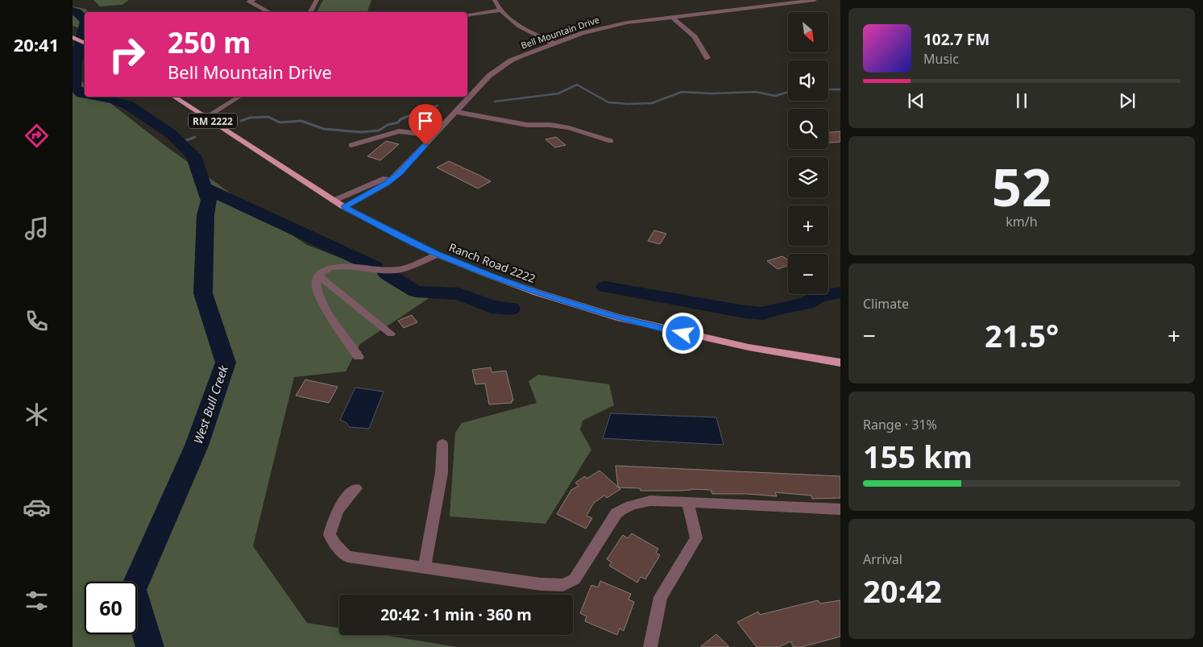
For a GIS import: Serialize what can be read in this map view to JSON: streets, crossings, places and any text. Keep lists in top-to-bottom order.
{
  "streets": {
    "main road": ["RM 2222", "Ranch Road 2222"],
    "street": ["Bell Mountain Drive"]
  },
  "crossings": [
    ["Bell Mountain Drive", "Ranch Road 2222"]
  ],
  "water": ["West Bull Creek"],
  "north": "bottom right",
  "page": {
    "tabs": "20:41",
    "map_buttons": ["+", "−"],
    "turn": ["250 m", "Bell Mountain Drive"],
    "song": ["102.7 FM", "Music"],
    "tile": [
      ["52", "km/h"],
      "Climate",
      ["Range · 31%", "155 km"],
      ["Arrival", "20:42"]
    ],
    "heat": ["−", "21.5°", "+"],
    "limit": "60",
    "trip": "20:42 · 1 min · 360 m"
  }
}
